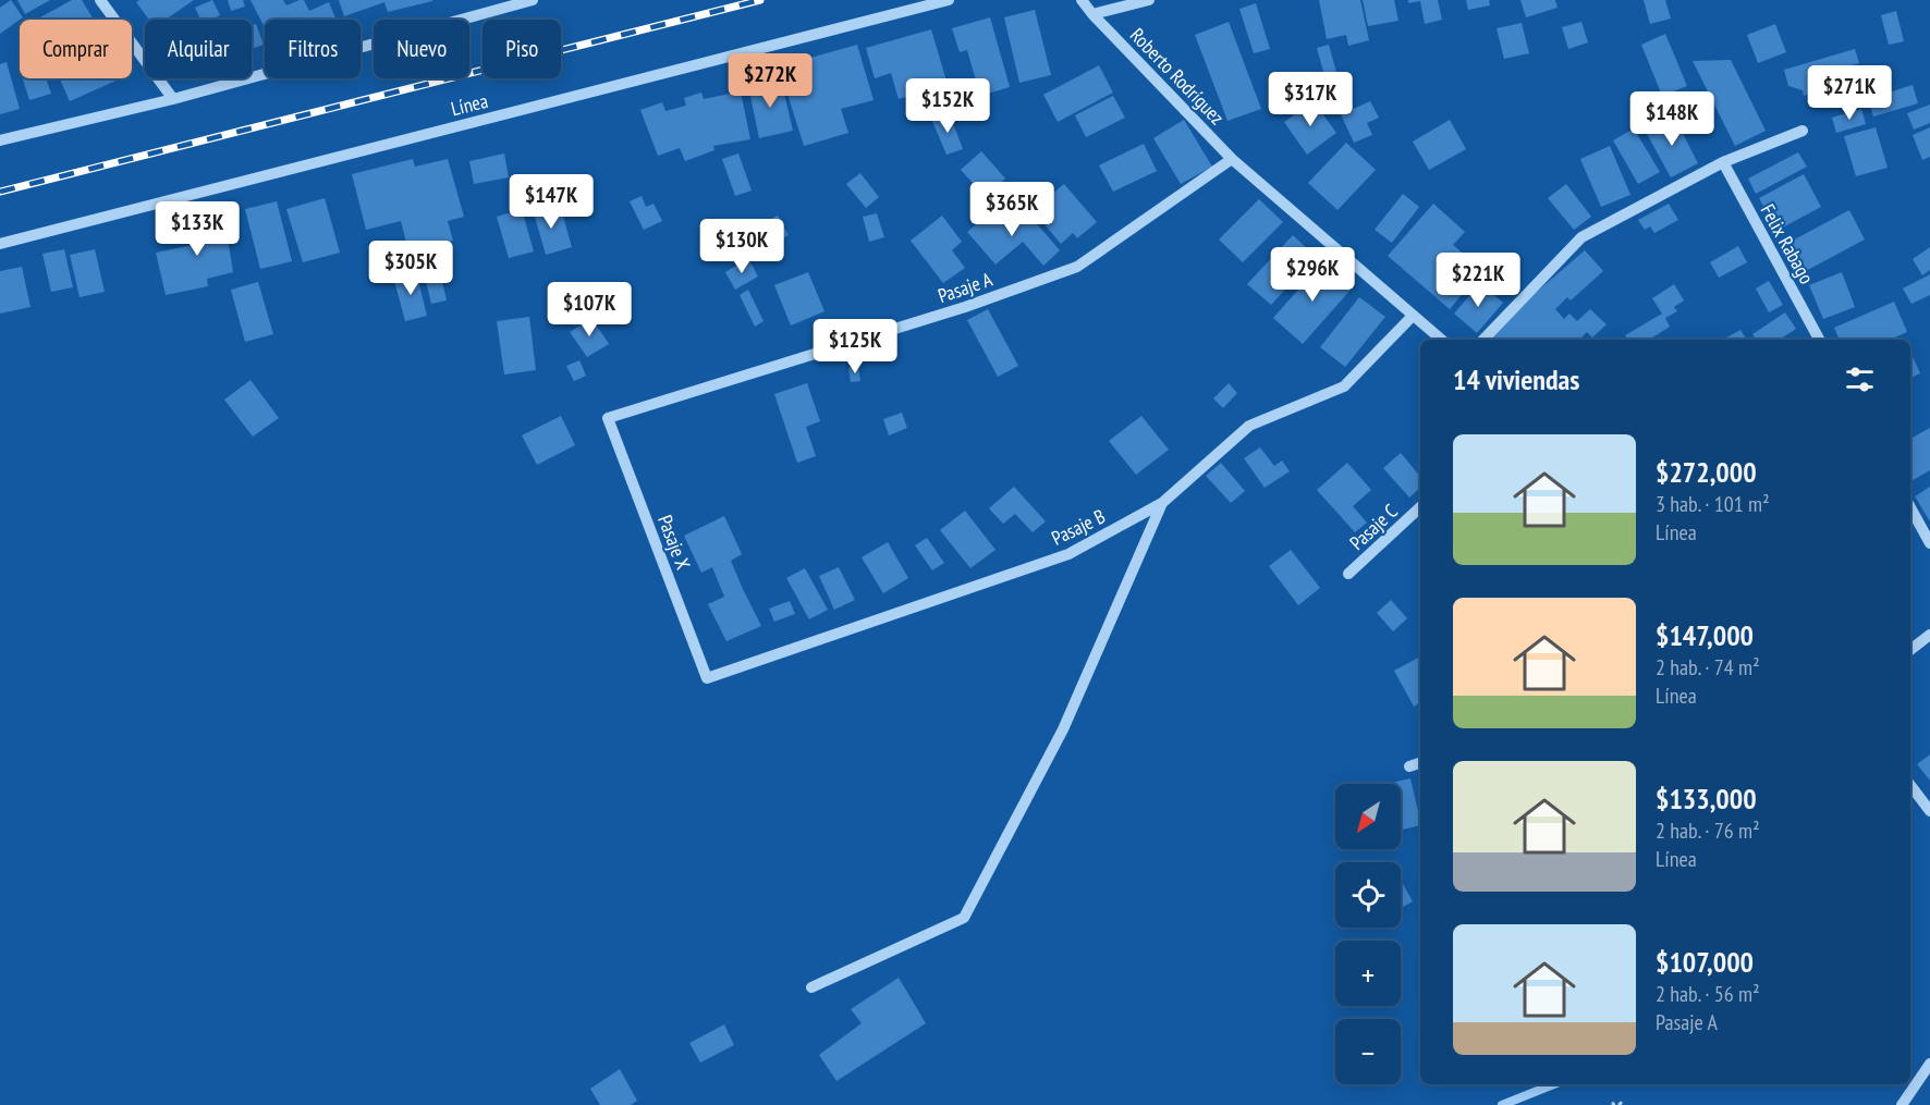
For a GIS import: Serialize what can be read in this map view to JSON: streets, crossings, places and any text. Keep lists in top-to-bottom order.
{
  "streets": {
    "street": [
      "Roberto Rodríguez",
      "Línea",
      "Felix Rabago",
      "Pasaje A",
      "Pasaje B",
      "Pasaje C",
      "Pasaje X"
    ]
  },
  "crossings": [
    ["Roberto Rodríguez", "Pasaje A"],
    ["Roberto Rodríguez", "Pasaje B"],
    ["Pasaje A", "Pasaje X"],
    ["Pasaje B", "Pasaje X"]
  ],
  "north": "bottom left",
  "page": {
    "chip": [
      "Comprar",
      "Alquilar",
      "Filtros",
      "Nuevo",
      "Piso"
    ],
    "price": [
      "$272K",
      "$271K",
      "$317K",
      "$152K",
      "$148K",
      "$147K",
      "$365K",
      "$133K",
      "$130K",
      "$305K",
      "$296K",
      "$221K",
      "$107K",
      "$125K"
    ],
    "heading": "14 viviendas",
    "list": [
      {
        "name": "$272,000",
        "note": "3 hab. · 101 m² · Línea"
      },
      {
        "name": "$147,000",
        "note": "2 hab. · 74 m² · Línea"
      },
      {
        "name": "$133,000",
        "note": "2 hab. · 76 m² · Línea"
      },
      {
        "name": "$107,000",
        "note": "2 hab. · 56 m² · Pasaje A"
      }
    ],
    "map_buttons": ["+", "−"]
  }
}
